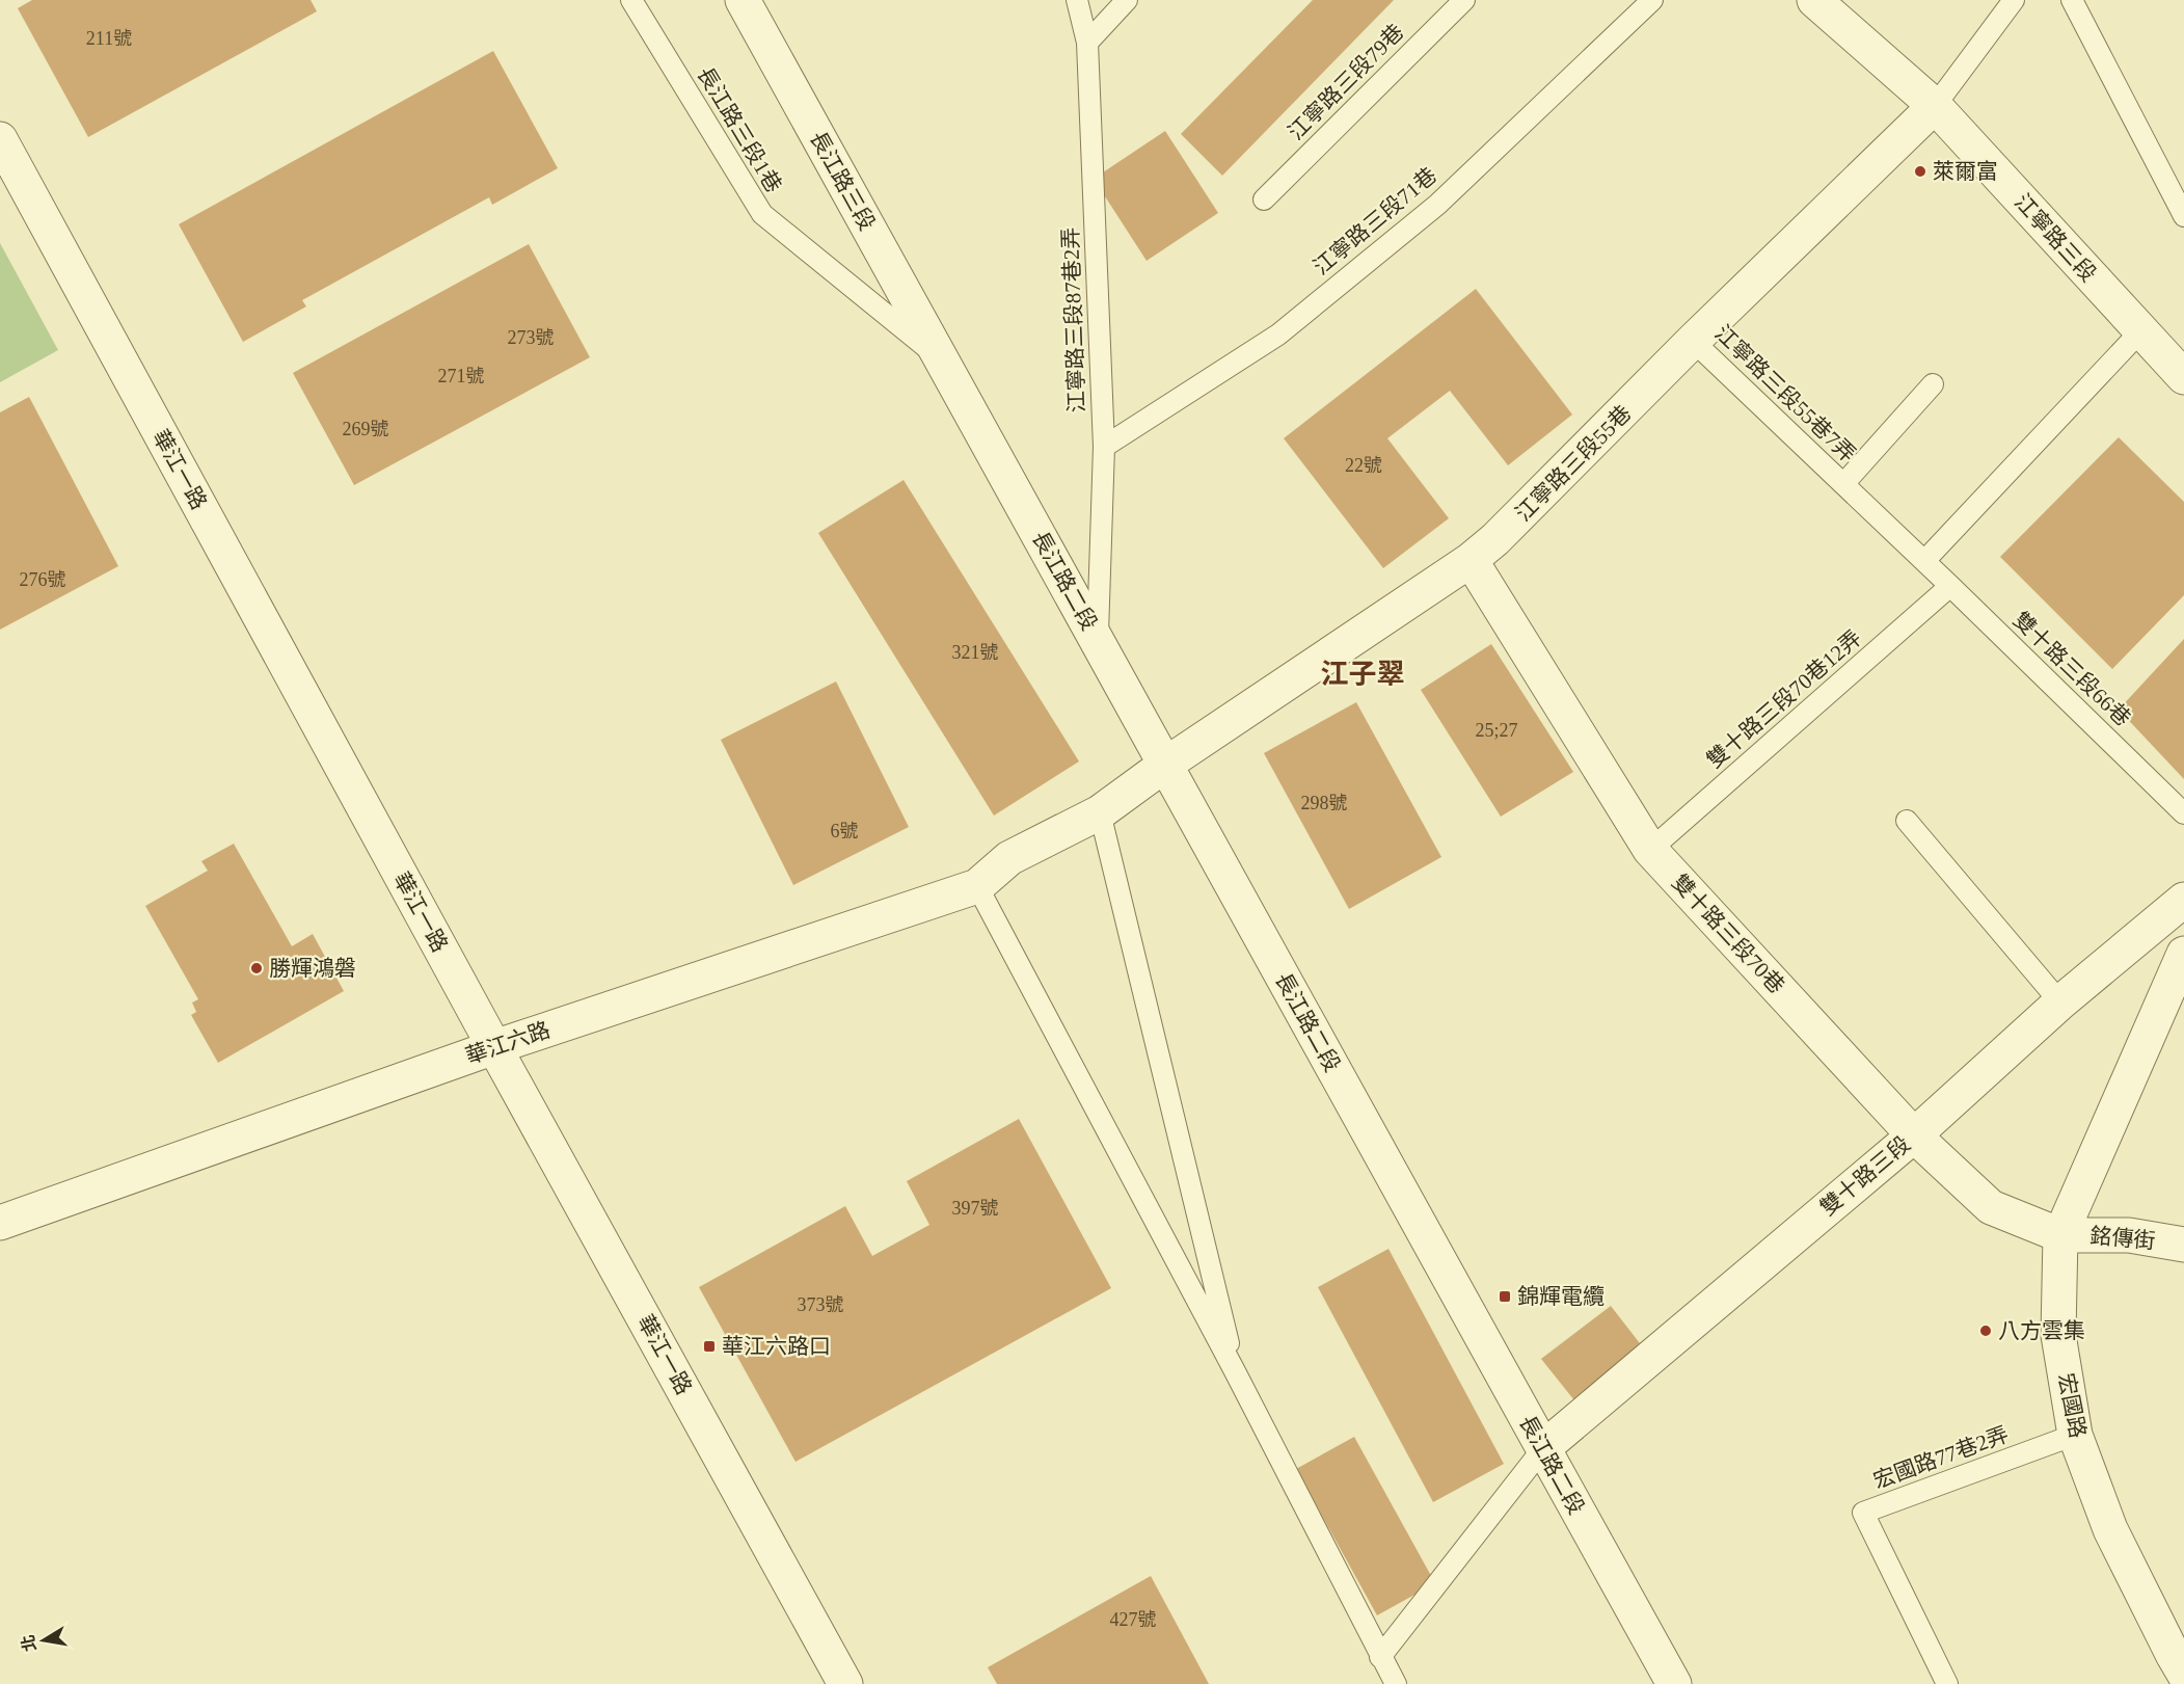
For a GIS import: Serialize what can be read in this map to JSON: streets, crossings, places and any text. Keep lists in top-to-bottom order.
{
  "streets": {
    "street": [
      "長江路三段",
      "江寧路三段",
      "江寧路三段55巷",
      "華江一路",
      "長江路二段",
      "雙十路三段70巷",
      "華江六路",
      "雙十路三段",
      "銘傳街",
      "宏國路"
    ],
    "lane": [
      "江寧路三段79巷",
      "長江路三段1巷",
      "江寧路三段71巷",
      "江寧路三段87巷2弄",
      "江寧路三段55巷7弄",
      "雙十路三段66巷",
      "雙十路三段70巷12弄",
      "宏國路77巷2弄"
    ]
  },
  "crossings": [
    ["長江路三段1巷", "長江路三段"],
    ["長江路三段1巷", "長江路二段"],
    ["長江路三段", "長江路二段"],
    ["江寧路三段71巷", "江寧路三段87巷2弄"],
    ["江寧路三段", "江寧路三段55巷"],
    ["江寧路三段87巷2弄", "長江路二段"],
    ["江寧路三段55巷7弄", "江寧路三段55巷"],
    ["江寧路三段55巷7弄", "雙十路三段66巷"],
    ["江寧路三段55巷", "長江路二段"],
    ["江寧路三段55巷", "雙十路三段70巷"],
    ["江寧路三段55巷", "華江六路"],
    ["華江一路", "華江六路"],
    ["長江路二段", "雙十路三段"],
    ["雙十路三段66巷", "雙十路三段70巷12弄"],
    ["雙十路三段70巷12弄", "雙十路三段70巷"],
    ["雙十路三段70巷", "雙十路三段"],
    ["雙十路三段70巷", "銘傳街"],
    ["雙十路三段70巷", "宏國路"],
    ["銘傳街", "宏國路"],
    ["宏國路", "宏國路77巷2弄"]
  ],
  "districts": ["江子翠"],
  "places": {
    "other": ["萊爾富", "勝輝鴻磐", "八方雲集"],
    "transit": ["錦輝電纜", "華江六路口"]
  },
  "house_numbers": [
    "211號",
    "273號",
    "271號",
    "269號",
    "22號",
    "276號",
    "321號",
    "25;27",
    "298號",
    "6號",
    "397號",
    "373號",
    "427號"
  ],
  "north": "left"
}
